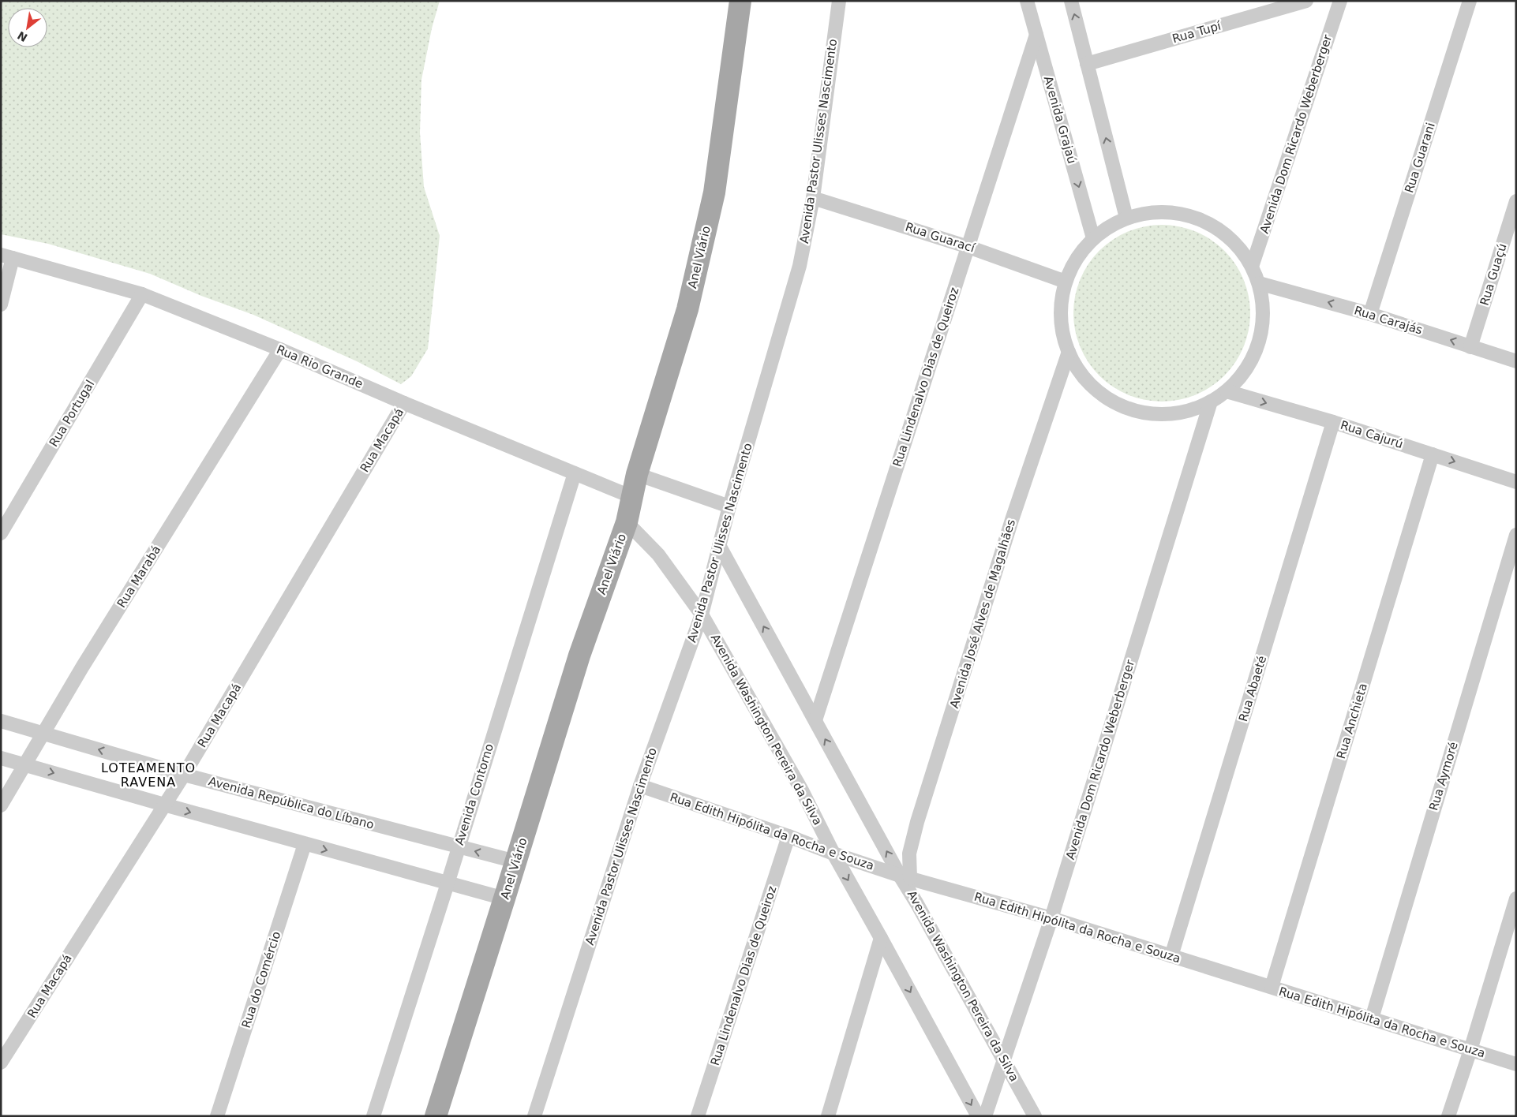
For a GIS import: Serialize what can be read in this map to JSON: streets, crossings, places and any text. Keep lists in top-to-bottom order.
{
  "streets": {
    "main road": ["Anel Viário"],
    "street": [
      "Rua Tupí",
      "Avenida Grajaú",
      "Avenida Dom Ricardo Weberberger",
      "Avenida Pastor Ulisses Nascimento",
      "Rua Guarani",
      "Rua Guarací",
      "Rua Guaçú",
      "Rua Carajás",
      "Rua Rio Grande",
      "Rua Lindenalvo Dias de Queiroz",
      "Rua Portugal",
      "Rua Cajurú",
      "Rua Macapá",
      "Rua Marabá",
      "Avenida José Alves de Magalhães",
      "Rua Abaeté",
      "Rua Anchieta",
      "Avenida Washington Pereira da Silva",
      "Rua Aymoré",
      "Avenida Contorno",
      "Avenida República do Líbano",
      "Rua Edith Hipólita da Rocha e Souza",
      "Rua do Comércio"
    ]
  },
  "crossings": [
    ["Avenida Grajaú", "Rua Lindenalvo Dias de Queiroz"],
    ["Avenida Dom Ricardo Weberberger", "Avenida Washington Pereira da Silva"],
    ["Avenida Dom Ricardo Weberberger", "Rua Edith Hipólita da Rocha e Souza"],
    ["Avenida Pastor Ulisses Nascimento", "Rua Guarací"],
    ["Avenida Pastor Ulisses Nascimento", "Avenida Washington Pereira da Silva"],
    ["Avenida Pastor Ulisses Nascimento", "Rua Edith Hipólita da Rocha e Souza"],
    ["Rua Guarani", "Rua Carajás"],
    ["Rua Guarací", "Rua Lindenalvo Dias de Queiroz"],
    ["Anel Viário", "Rua Rio Grande"],
    ["Anel Viário", "Avenida Washington Pereira da Silva"],
    ["Anel Viário", "Avenida República do Líbano"],
    ["Rua Guaçú", "Rua Carajás"],
    ["Rua Rio Grande", "Rua Portugal"],
    ["Rua Rio Grande", "Rua Macapá"],
    ["Rua Rio Grande", "Rua Marabá"],
    ["Rua Rio Grande", "Avenida Contorno"],
    ["Rua Lindenalvo Dias de Queiroz", "Avenida Washington Pereira da Silva"],
    ["Rua Lindenalvo Dias de Queiroz", "Rua Edith Hipólita da Rocha e Souza"],
    ["Rua Cajurú", "Rua Abaeté"],
    ["Rua Cajurú", "Rua Anchieta"],
    ["Rua Macapá", "Avenida República do Líbano"],
    ["Rua Marabá", "Avenida República do Líbano"],
    ["Avenida José Alves de Magalhães", "Avenida Washington Pereira da Silva"],
    ["Avenida José Alves de Magalhães", "Rua Edith Hipólita da Rocha e Souza"],
    ["Rua Abaeté", "Rua Edith Hipólita da Rocha e Souza"],
    ["Rua Anchieta", "Rua Edith Hipólita da Rocha e Souza"],
    ["Avenida Washington Pereira da Silva", "Rua Edith Hipólita da Rocha e Souza"],
    ["Rua Aymoré", "Rua Edith Hipólita da Rocha e Souza"],
    ["Avenida Contorno", "Avenida República do Líbano"]
  ],
  "one_way": ["Rua Carajás", "Rua Cajurú"],
  "districts": ["LOTEAMENTO RAVENA"],
  "north": "bottom left"
}
